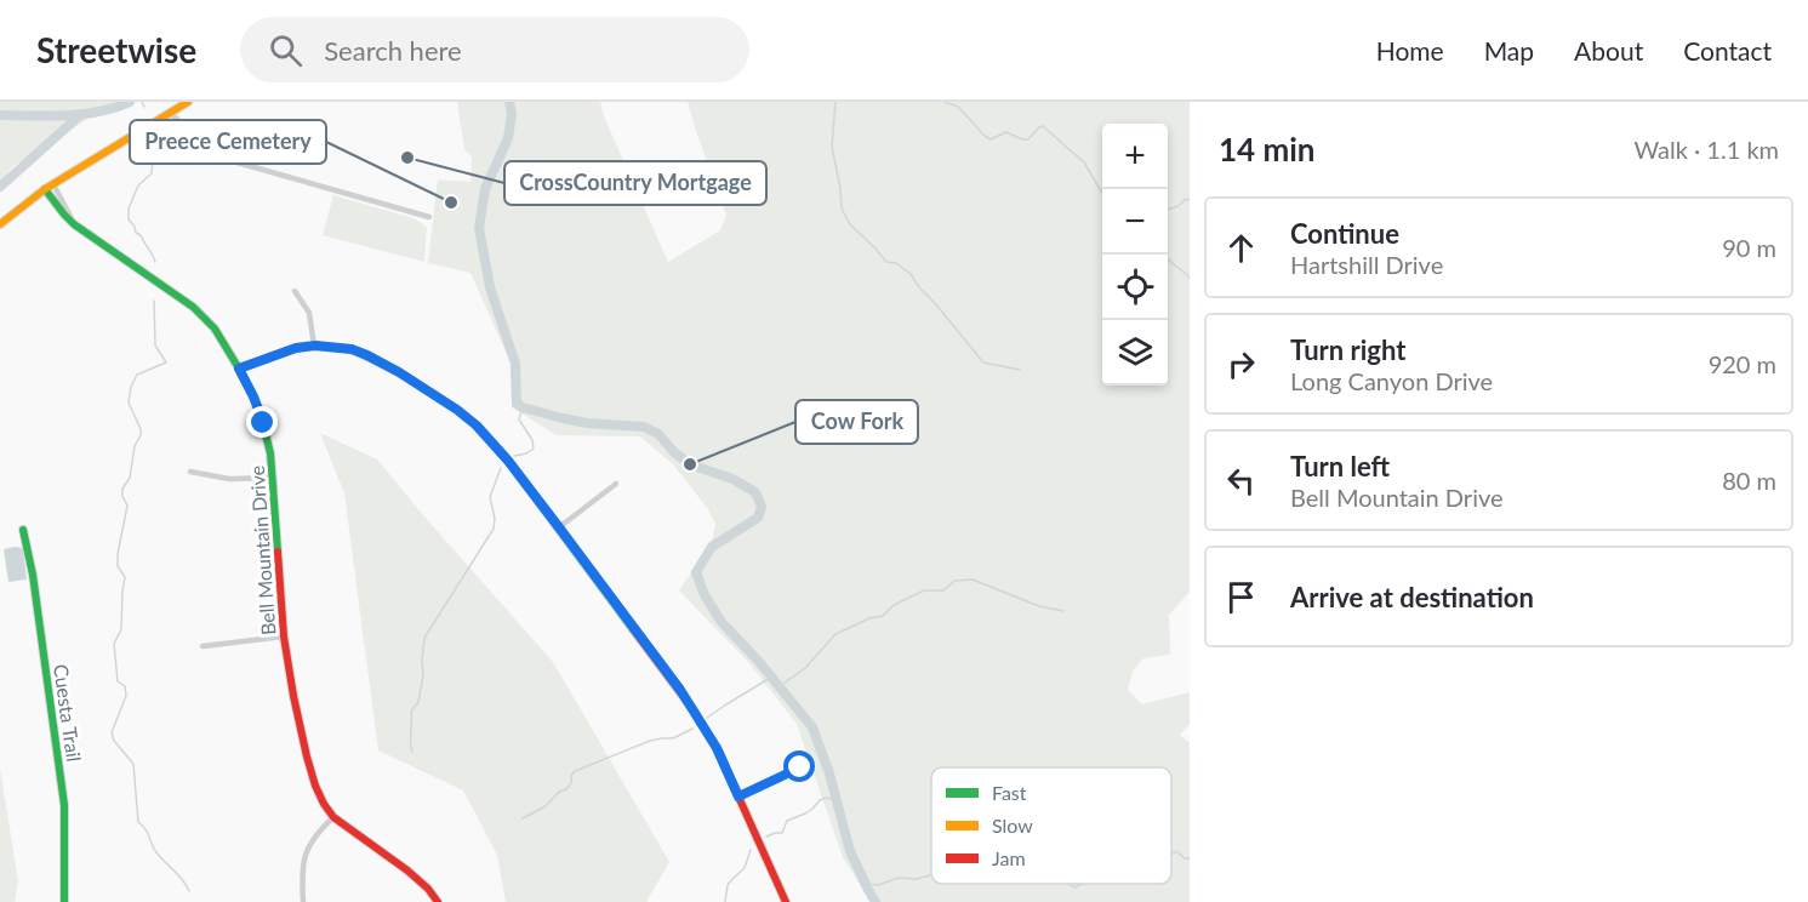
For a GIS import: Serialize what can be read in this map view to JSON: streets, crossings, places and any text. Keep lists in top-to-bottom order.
{
  "streets": {
    "street": ["Bell Mountain Drive", "Cuesta Trail"]
  },
  "places": ["CrossCountry Mortgage", "Preece Cemetery", "Cow Fork"],
  "legend": ["Fast", "Slow", "Jam"],
  "page": {
    "header": "Streetwise",
    "search": "Search here",
    "nav": [
      "Home",
      "Map",
      "About",
      "Contact"
    ],
    "heading": ["14 min", "Walk · 1.1 km"],
    "map_buttons": ["+", "−"],
    "list": [
      ["Continue", "Hartshill Drive", "90 m"],
      ["Turn right", "Long Canyon Drive", "920 m"],
      ["Turn left", "Bell Mountain Drive", "80 m"],
      "Arrive at destination"
    ]
  }
}
